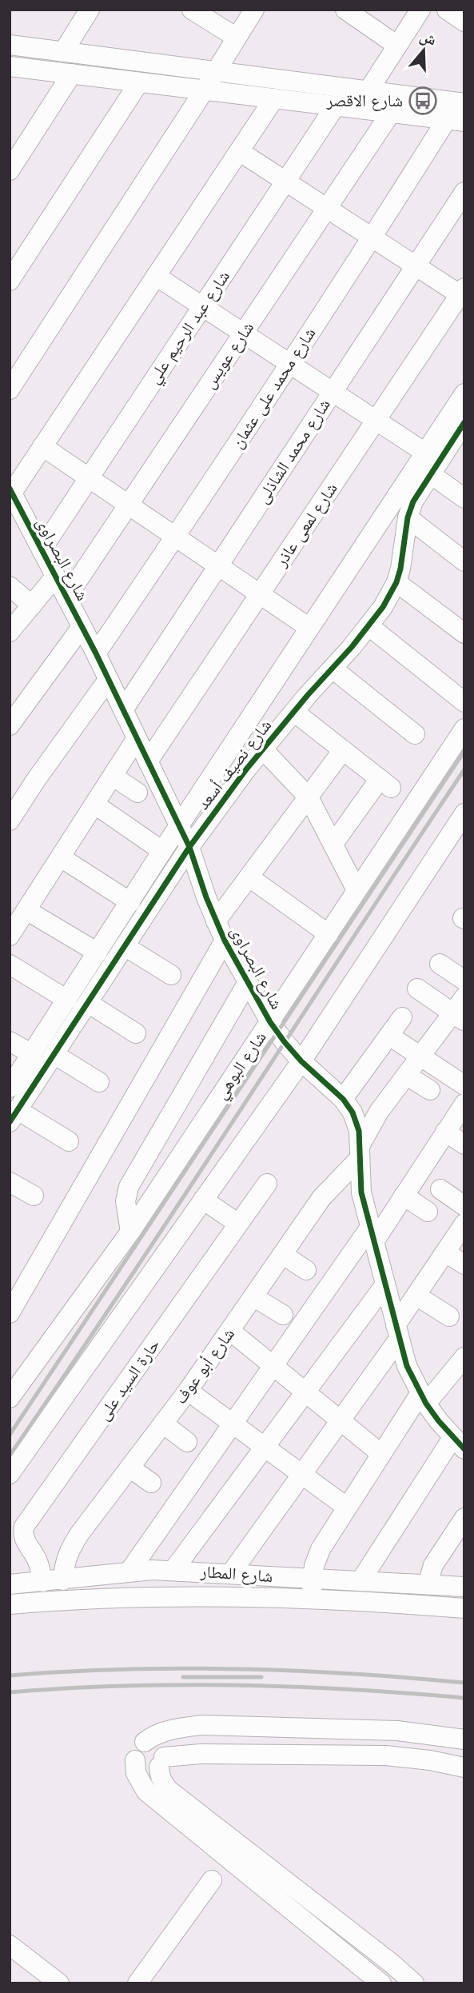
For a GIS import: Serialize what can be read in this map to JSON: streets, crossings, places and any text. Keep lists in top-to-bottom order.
{
  "streets": {
    "street": [
      "شارع عبد الرحيم علي",
      "شارع عويس",
      "شارع محمد على عثمان",
      "شارع محمد الشاذلى",
      "شارع لمعى عاذر",
      "شارع البصراوى",
      "شارع نصيف أسعد",
      "شارع البوهي",
      "شارع أبو عوف",
      "حارة السيد على",
      "شارع المطار"
    ]
  },
  "crossings": [
    ["شارع عبد الرحيم علي", "شارع البصراوى"],
    ["شارع عويس", "شارع البصراوى"],
    ["شارع محمد على عثمان", "شارع البصراوى"],
    ["شارع محمد الشاذلى", "شارع البصراوى"],
    ["شارع لمعى عاذر", "شارع البصراوى"],
    ["شارع البصراوى", "شارع نصيف أسعد"],
    ["شارع البصراوى", "شارع البوهي"],
    ["شارع البصراوى", "شارع أبو عوف"],
    ["شارع أبو عوف", "شارع المطار"],
    ["حارة السيد على", "شارع المطار"]
  ],
  "places": {
    "bus stop": ["شارع الاقصر"]
  },
  "north": "top"
}
